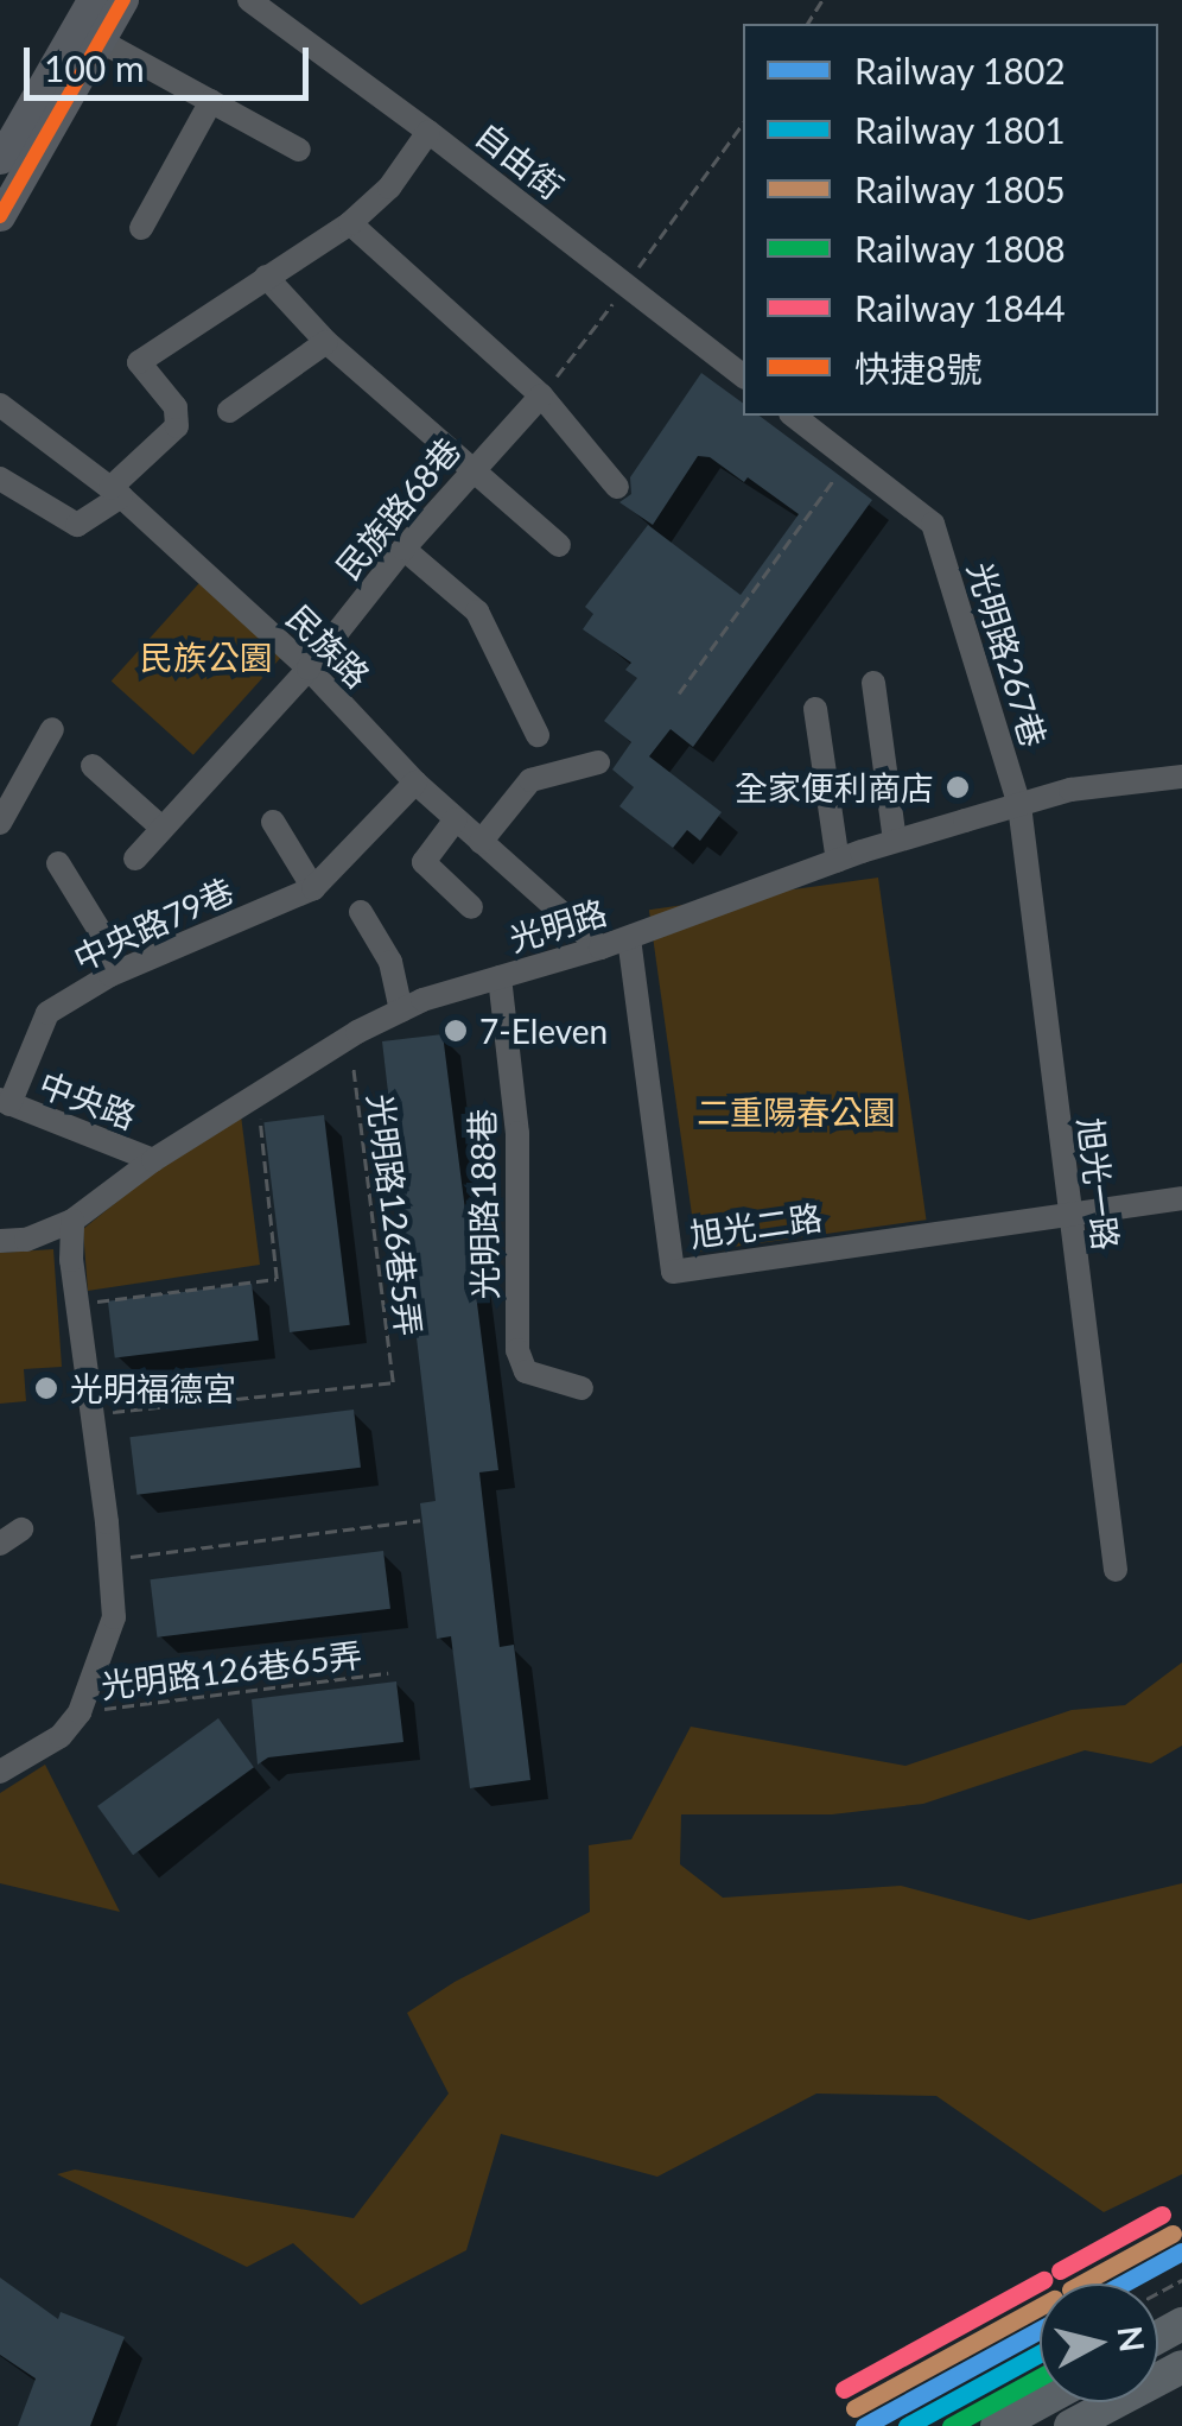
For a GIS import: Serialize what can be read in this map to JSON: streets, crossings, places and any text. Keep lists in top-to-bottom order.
{
  "streets": {
    "street": [
      "自由街",
      "民族路68巷",
      "民族路",
      "光明路267巷",
      "中央路79巷",
      "光明路",
      "中央路",
      "旭光一路",
      "光明路188巷",
      "旭光二路"
    ],
    "path": ["光明路126巷5弄", "光明路126巷65弄"]
  },
  "crossings": [
    ["民族路68巷", "民族路"],
    ["民族路", "光明路"],
    ["光明路267巷", "光明路"],
    ["光明路267巷", "旭光一路"],
    ["中央路79巷", "中央路"],
    ["光明路", "中央路"],
    ["光明路", "旭光一路"],
    ["光明路", "光明路188巷"],
    ["光明路", "光明路126巷5弄"],
    ["光明路", "旭光二路"],
    ["旭光一路", "旭光二路"]
  ],
  "parks": ["民族公園", "二重陽春公園"],
  "places": ["全家便利商店", "7-Eleven", "光明福德宮"],
  "lines": [
    "transit line 快捷8號",
    "rail line 1844",
    "rail line 1805",
    "rail line 1802",
    "rail line 1801",
    "rail line 1808"
  ],
  "legend": [
    "Railway 1802",
    "Railway 1801",
    "Railway 1805",
    "Railway 1808",
    "Railway 1844",
    "快捷8號"
  ],
  "scale_bar": "100 m",
  "north": "right"
}
